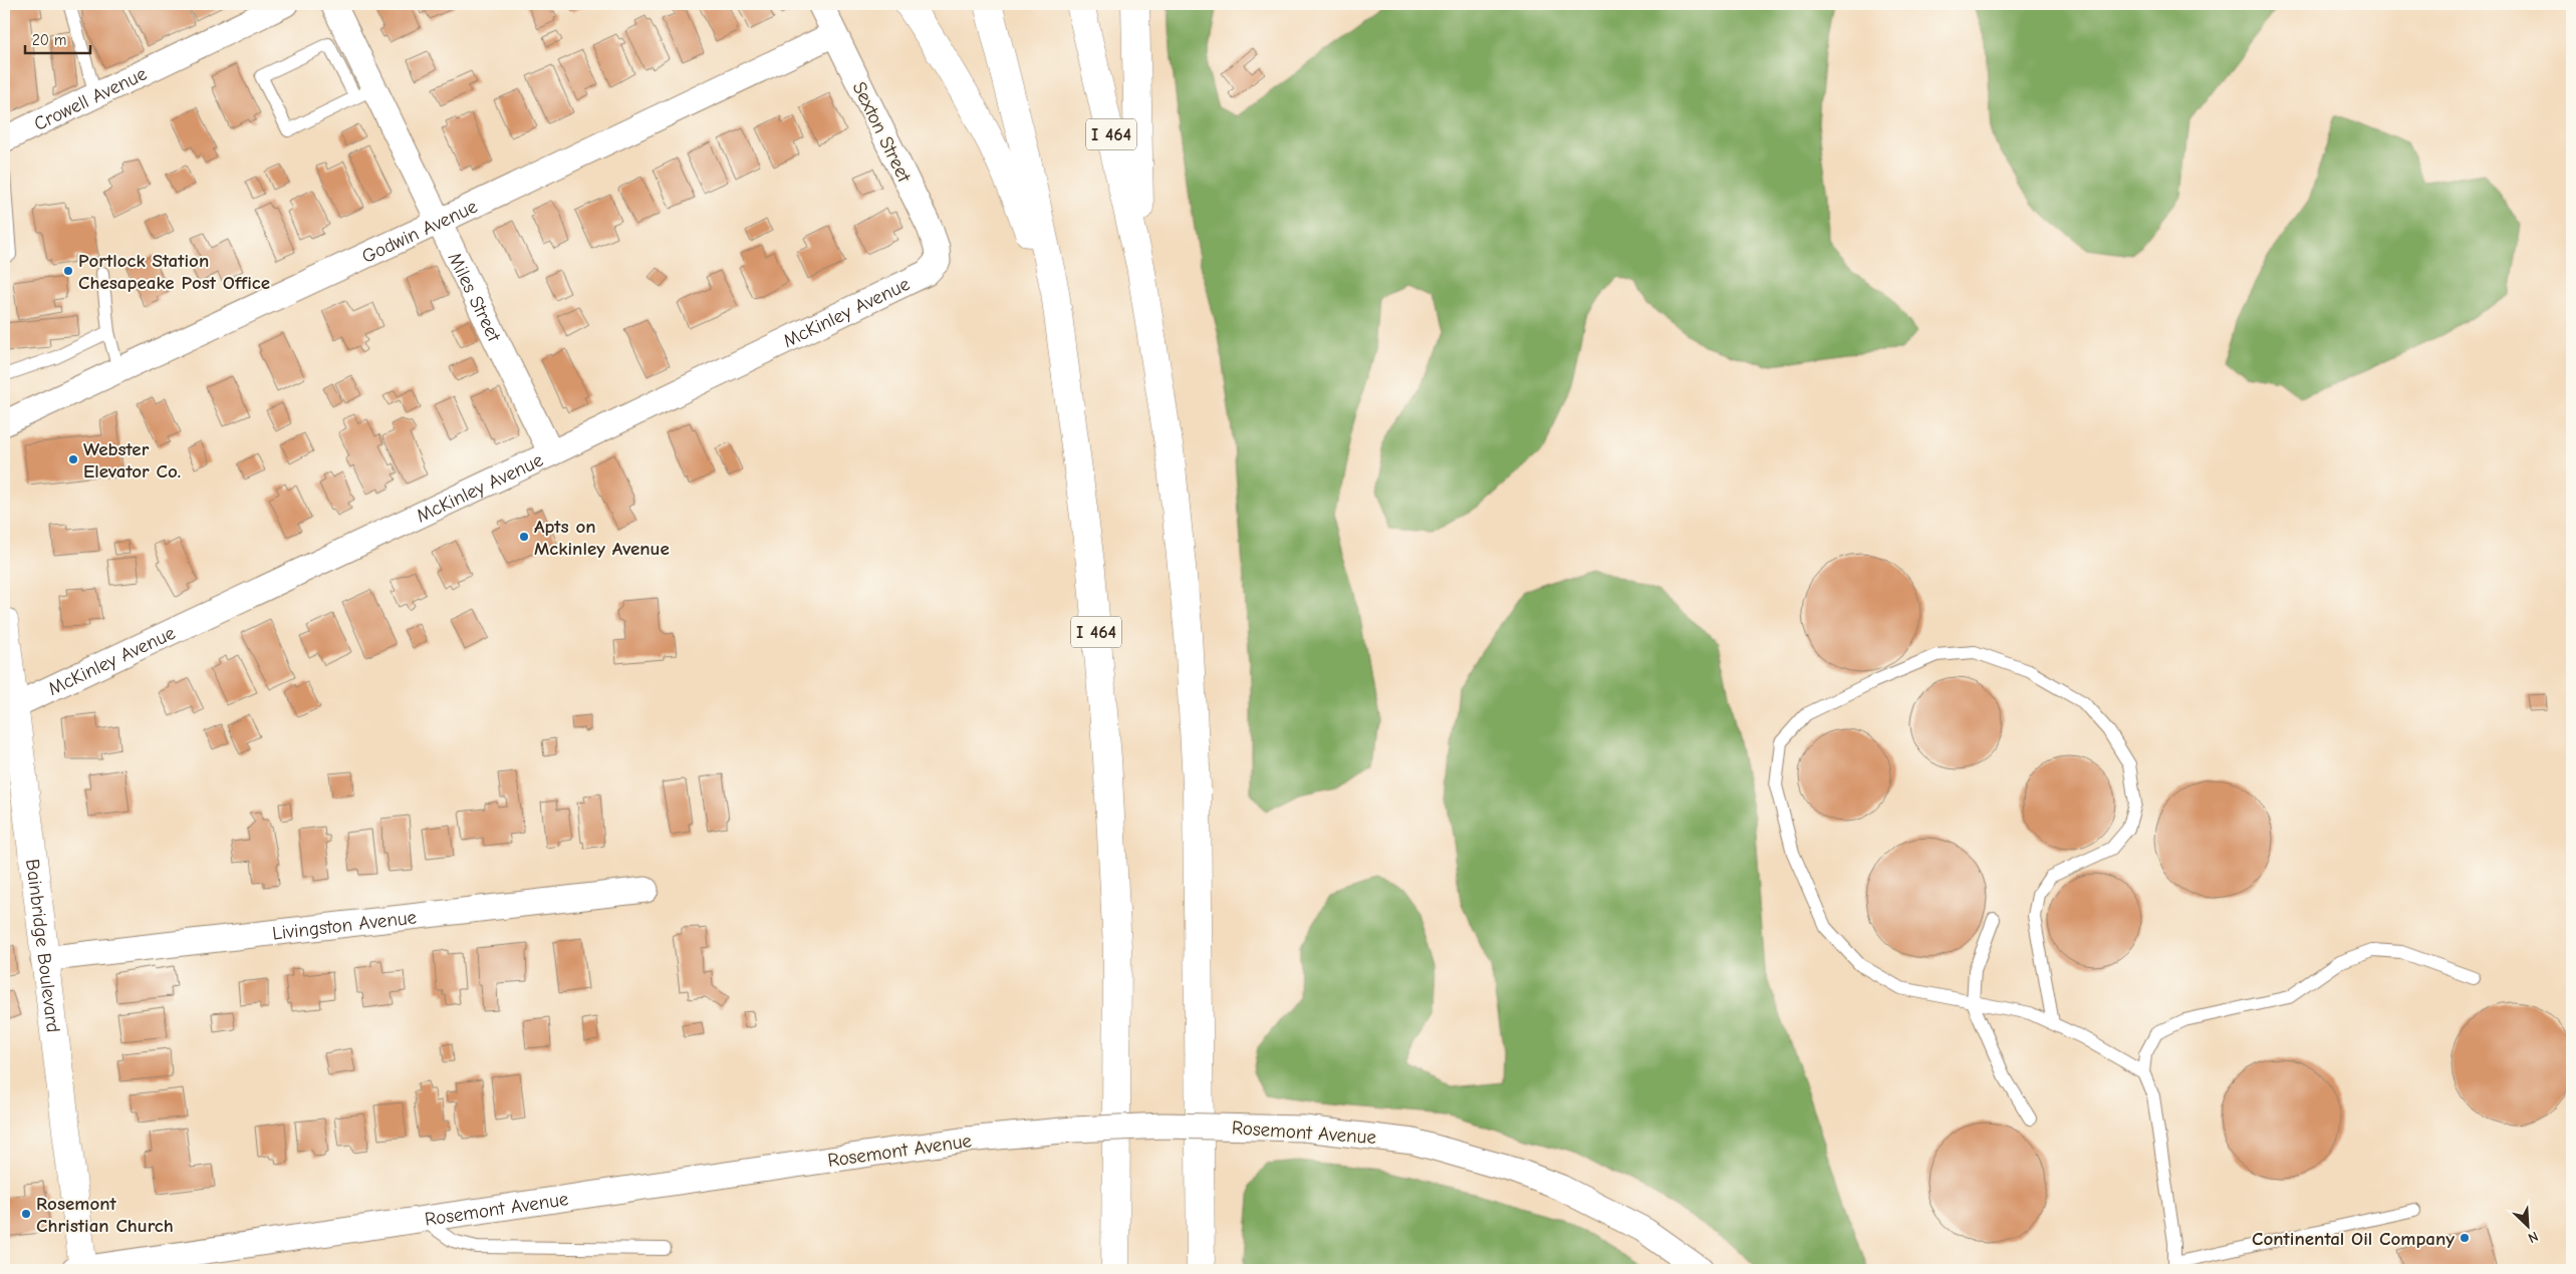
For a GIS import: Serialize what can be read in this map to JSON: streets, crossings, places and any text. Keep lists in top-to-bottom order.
{
  "streets": {
    "main road": ["I 464", "Bainbridge Boulevard"],
    "street": [
      "Crowell Avenue",
      "Sexton Street",
      "Godwin Avenue",
      "Miles Street",
      "McKinley Avenue",
      "Livingston Avenue",
      "Rosemont Avenue"
    ]
  },
  "crossings": [
    ["Sexton Street", "Godwin Avenue"],
    ["Sexton Street", "McKinley Avenue"],
    ["Godwin Avenue", "Miles Street"],
    ["Miles Street", "McKinley Avenue"],
    ["McKinley Avenue", "Bainbridge Boulevard"],
    ["Livingston Avenue", "Bainbridge Boulevard"],
    ["Bainbridge Boulevard", "Rosemont Avenue"]
  ],
  "places": [
    "Portlock Station Chesapeake Post Office",
    "Webster Elevator Co.",
    "Apts on Mckinley Avenue",
    "Rosemont Christian Church",
    "Continental Oil Company"
  ],
  "scale_bar": "20 m",
  "north": "bottom right"
}
